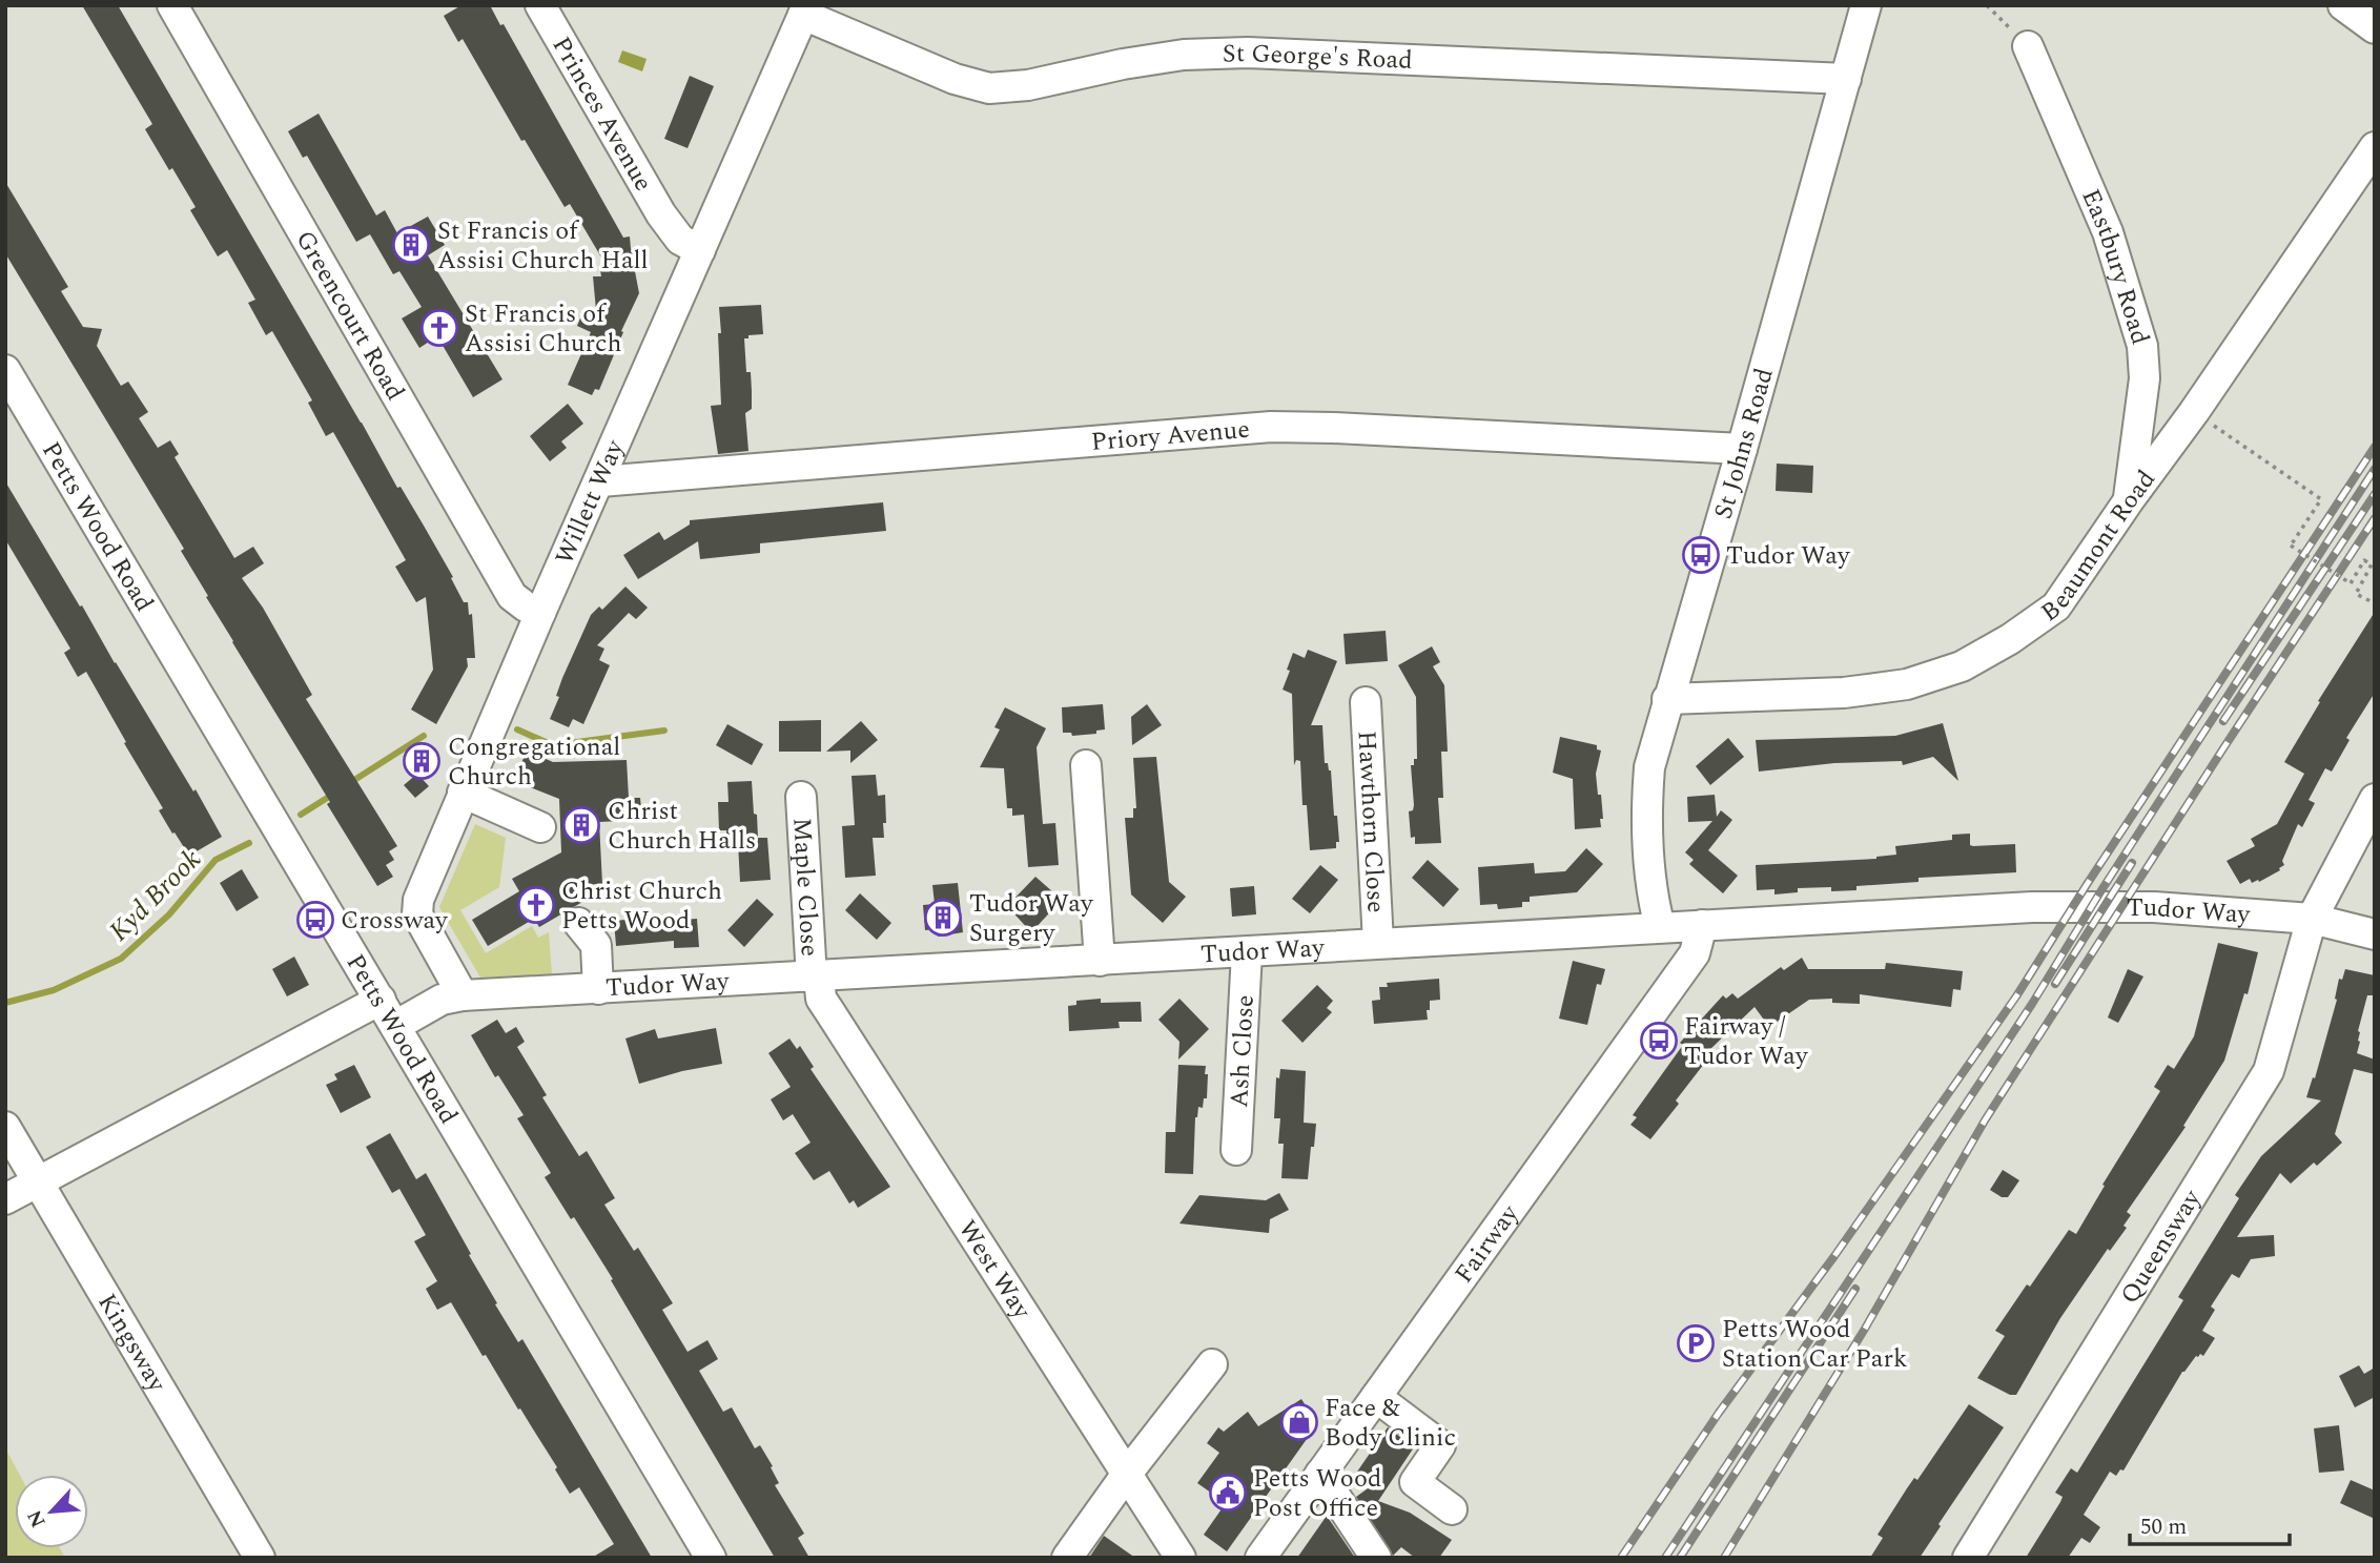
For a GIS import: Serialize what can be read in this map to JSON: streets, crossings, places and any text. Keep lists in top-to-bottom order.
{
  "streets": {
    "street": [
      "St George's Road",
      "Princes Avenue",
      "Eastbury Road",
      "Greencourt Road",
      "Priory Avenue",
      "St Johns Road",
      "Willett Way",
      "Petts Wood Road",
      "Beaumont Road",
      "Hawthorn Close",
      "Maple Close",
      "Tudor Way",
      "Ash Close",
      "Fairway",
      "Queensway",
      "West Way",
      "Kingsway"
    ]
  },
  "crossings": [
    ["St George's Road", "St Johns Road"],
    ["St George's Road", "Willett Way"],
    ["Princes Avenue", "Willett Way"],
    ["Eastbury Road", "Beaumont Road"],
    ["Greencourt Road", "Willett Way"],
    ["Priory Avenue", "St Johns Road"],
    ["Priory Avenue", "Willett Way"],
    ["St Johns Road", "Beaumont Road"],
    ["St Johns Road", "Tudor Way"],
    ["Willett Way", "Tudor Way"],
    ["Petts Wood Road", "Tudor Way"],
    ["Hawthorn Close", "Tudor Way"],
    ["Maple Close", "Tudor Way"],
    ["Maple Close", "West Way"],
    ["Tudor Way", "Ash Close"],
    ["Tudor Way", "Fairway"],
    ["Tudor Way", "Queensway"],
    ["Tudor Way", "West Way"]
  ],
  "water": ["Kyd Brook"],
  "places": {
    "building": [
      "St Francis of Assisi Church Hall",
      "Congregational Church",
      "Christ Church Halls",
      "Tudor Way Surgery"
    ],
    "church": ["St Francis of Assisi Church", "Christ Church Petts Wood"],
    "bus stop": ["Tudor Way", "Crossway", "Fairway / Tudor Way"],
    "parking": ["Petts Wood Station Car Park"],
    "shop": ["Face & Body Clinic"],
    "public building": ["Petts Wood Post Office"]
  },
  "scale_bar": "50 m",
  "north": "bottom left"
}
